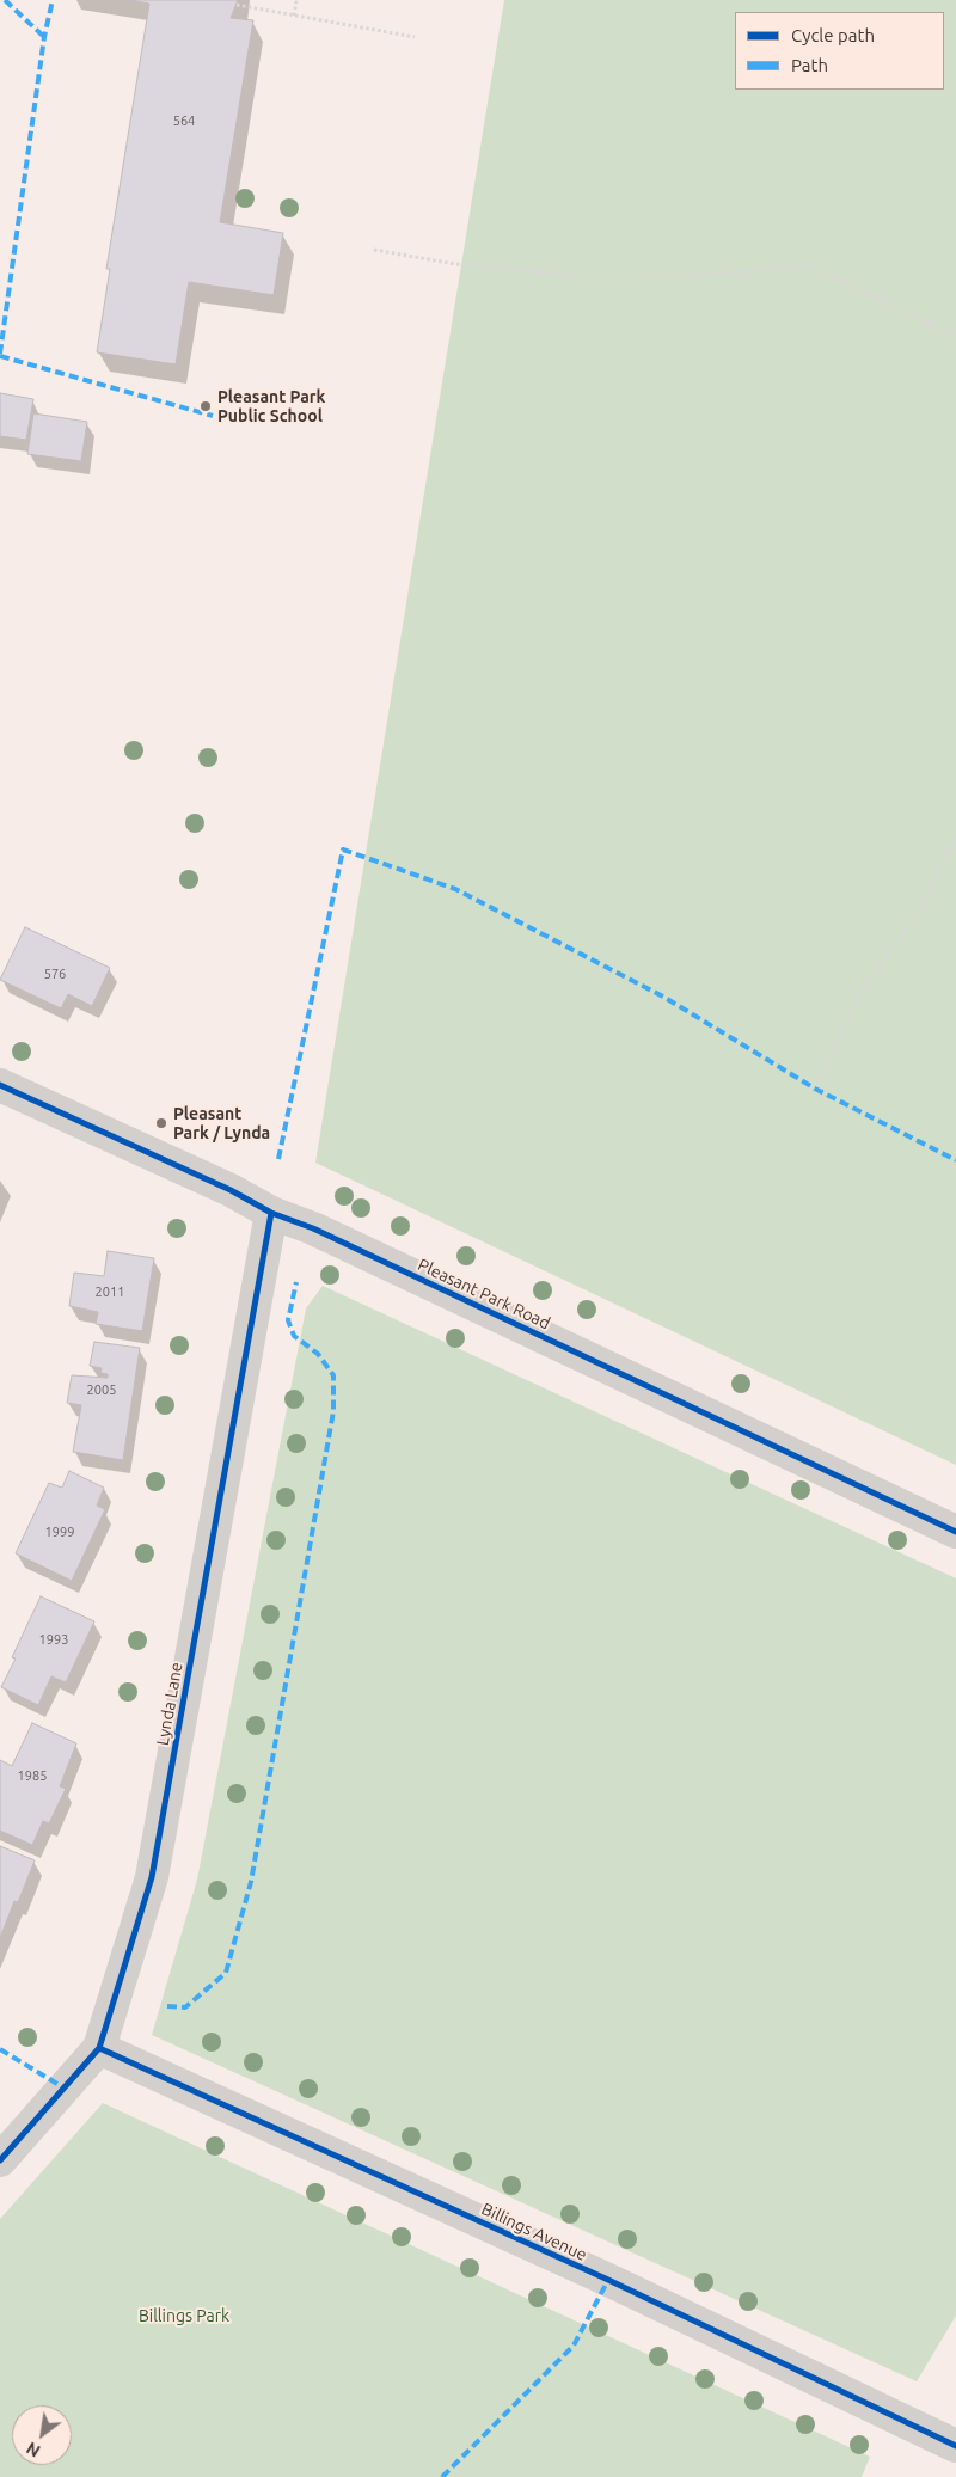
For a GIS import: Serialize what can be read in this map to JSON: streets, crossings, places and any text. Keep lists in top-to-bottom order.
{
  "streets": {
    "street": ["Pleasant Park Road", "Lynda Lane", "Billings Avenue"]
  },
  "crossings": [
    ["Pleasant Park Road", "Lynda Lane"],
    ["Lynda Lane", "Billings Avenue"]
  ],
  "parks": ["Billings Park"],
  "places": ["Pleasant Park Public School", "Pleasant Park / Lynda"],
  "house_numbers": [
    "564",
    "576",
    "2011",
    "2005",
    "1999",
    "1993",
    "1985"
  ],
  "legend": ["Cycle path", "Path"],
  "north": "bottom left"
}
